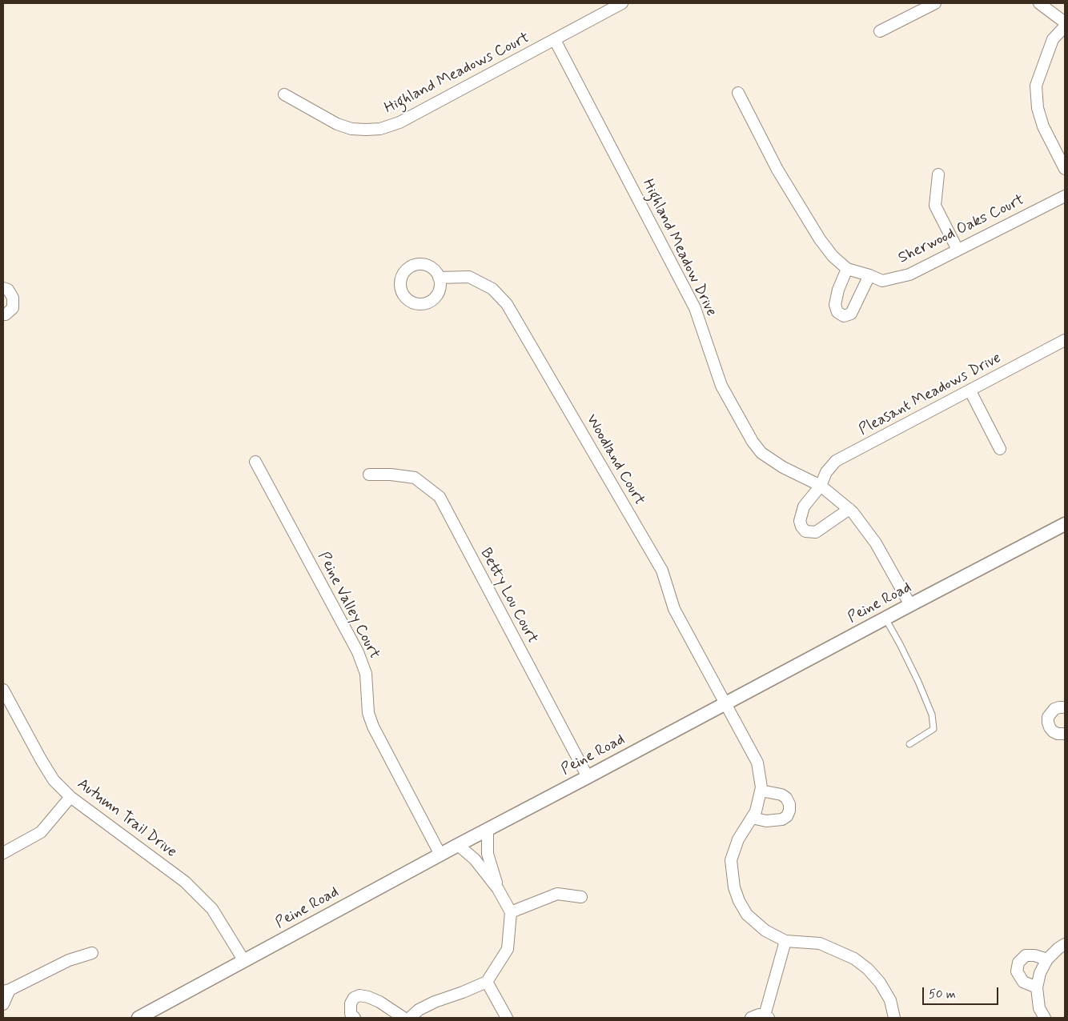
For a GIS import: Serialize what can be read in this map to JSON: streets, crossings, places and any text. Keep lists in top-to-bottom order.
{
  "streets": {
    "street": [
      "Highland Meadows Court",
      "Sherwood Oaks Court",
      "Highland Meadow Drive",
      "Pleasant Meadows Drive",
      "Woodland Court",
      "Betty Lou Court",
      "Peine Road",
      "Peine Valley Court",
      "Autumn Trail Drive"
    ]
  },
  "crossings": [
    ["Highland Meadows Court", "Highland Meadow Drive"],
    ["Highland Meadow Drive", "Pleasant Meadows Drive"],
    ["Highland Meadow Drive", "Peine Road"],
    ["Woodland Court", "Peine Road"],
    ["Betty Lou Court", "Peine Road"],
    ["Peine Road", "Peine Valley Court"],
    ["Peine Road", "Autumn Trail Drive"]
  ],
  "scale_bar": "50 m"
}
